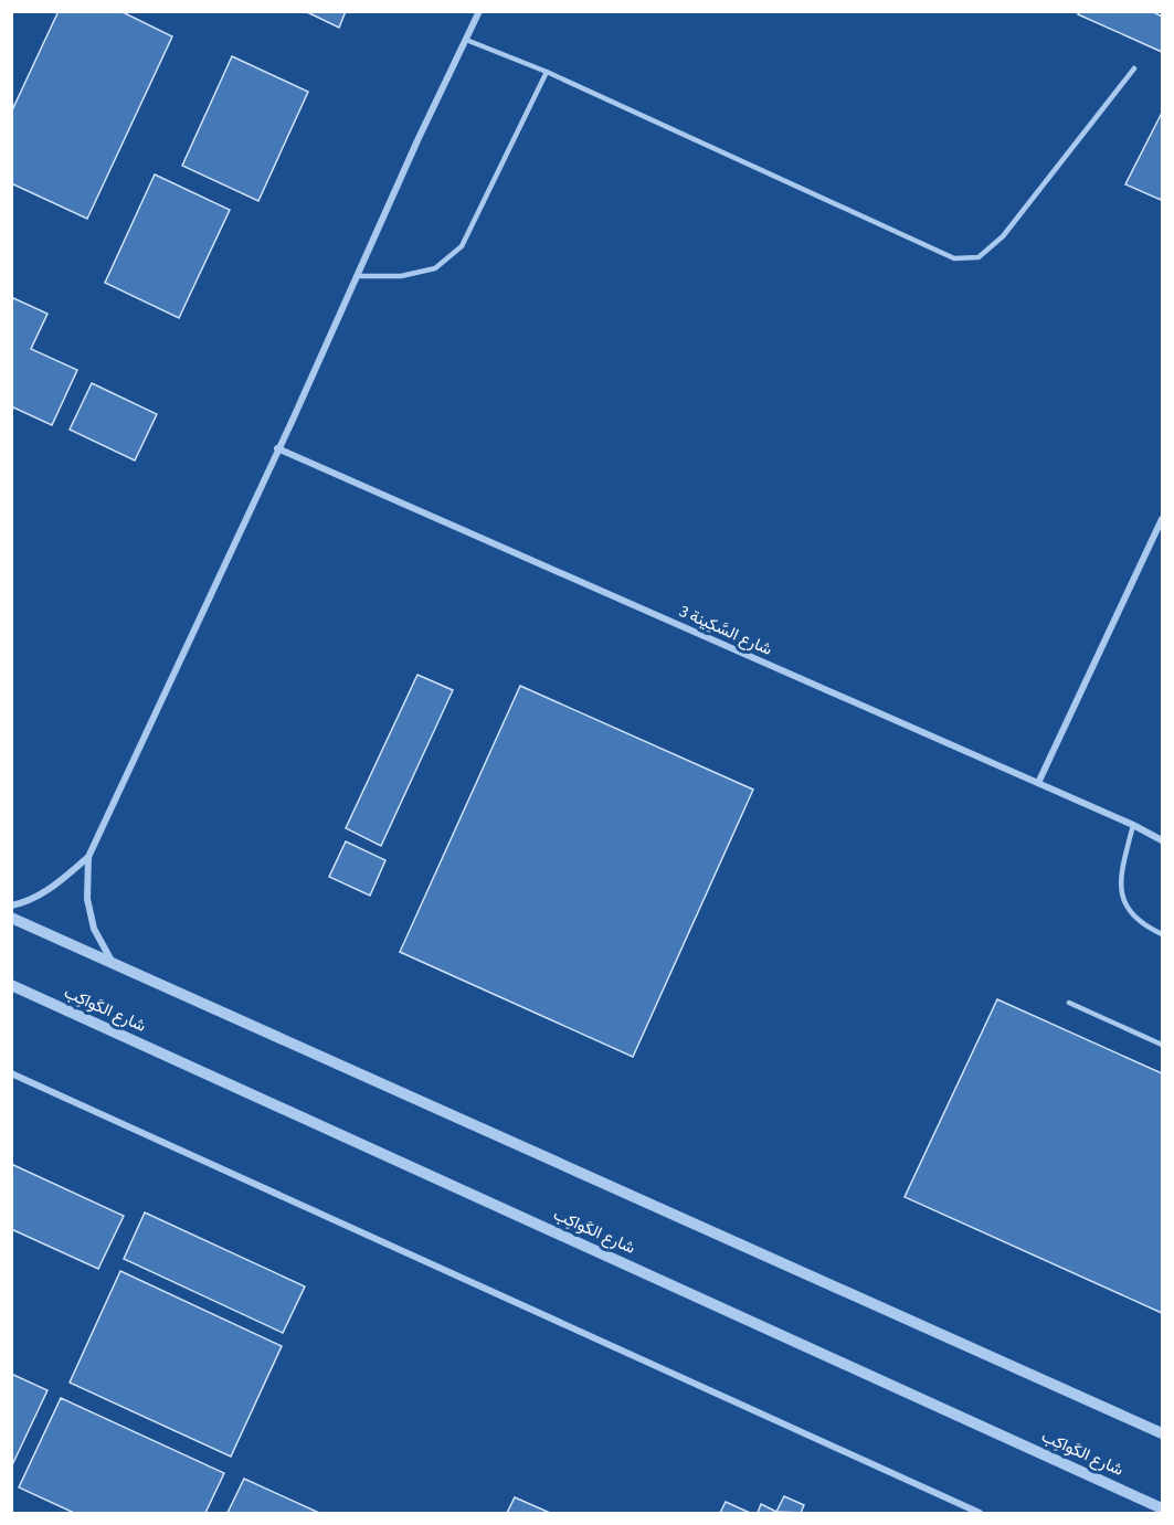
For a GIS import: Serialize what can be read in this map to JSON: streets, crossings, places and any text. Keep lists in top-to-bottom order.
{
  "streets": {
    "street": ["شارع السَّكِينة 3", "شارع الكَواكِب"]
  }
}
